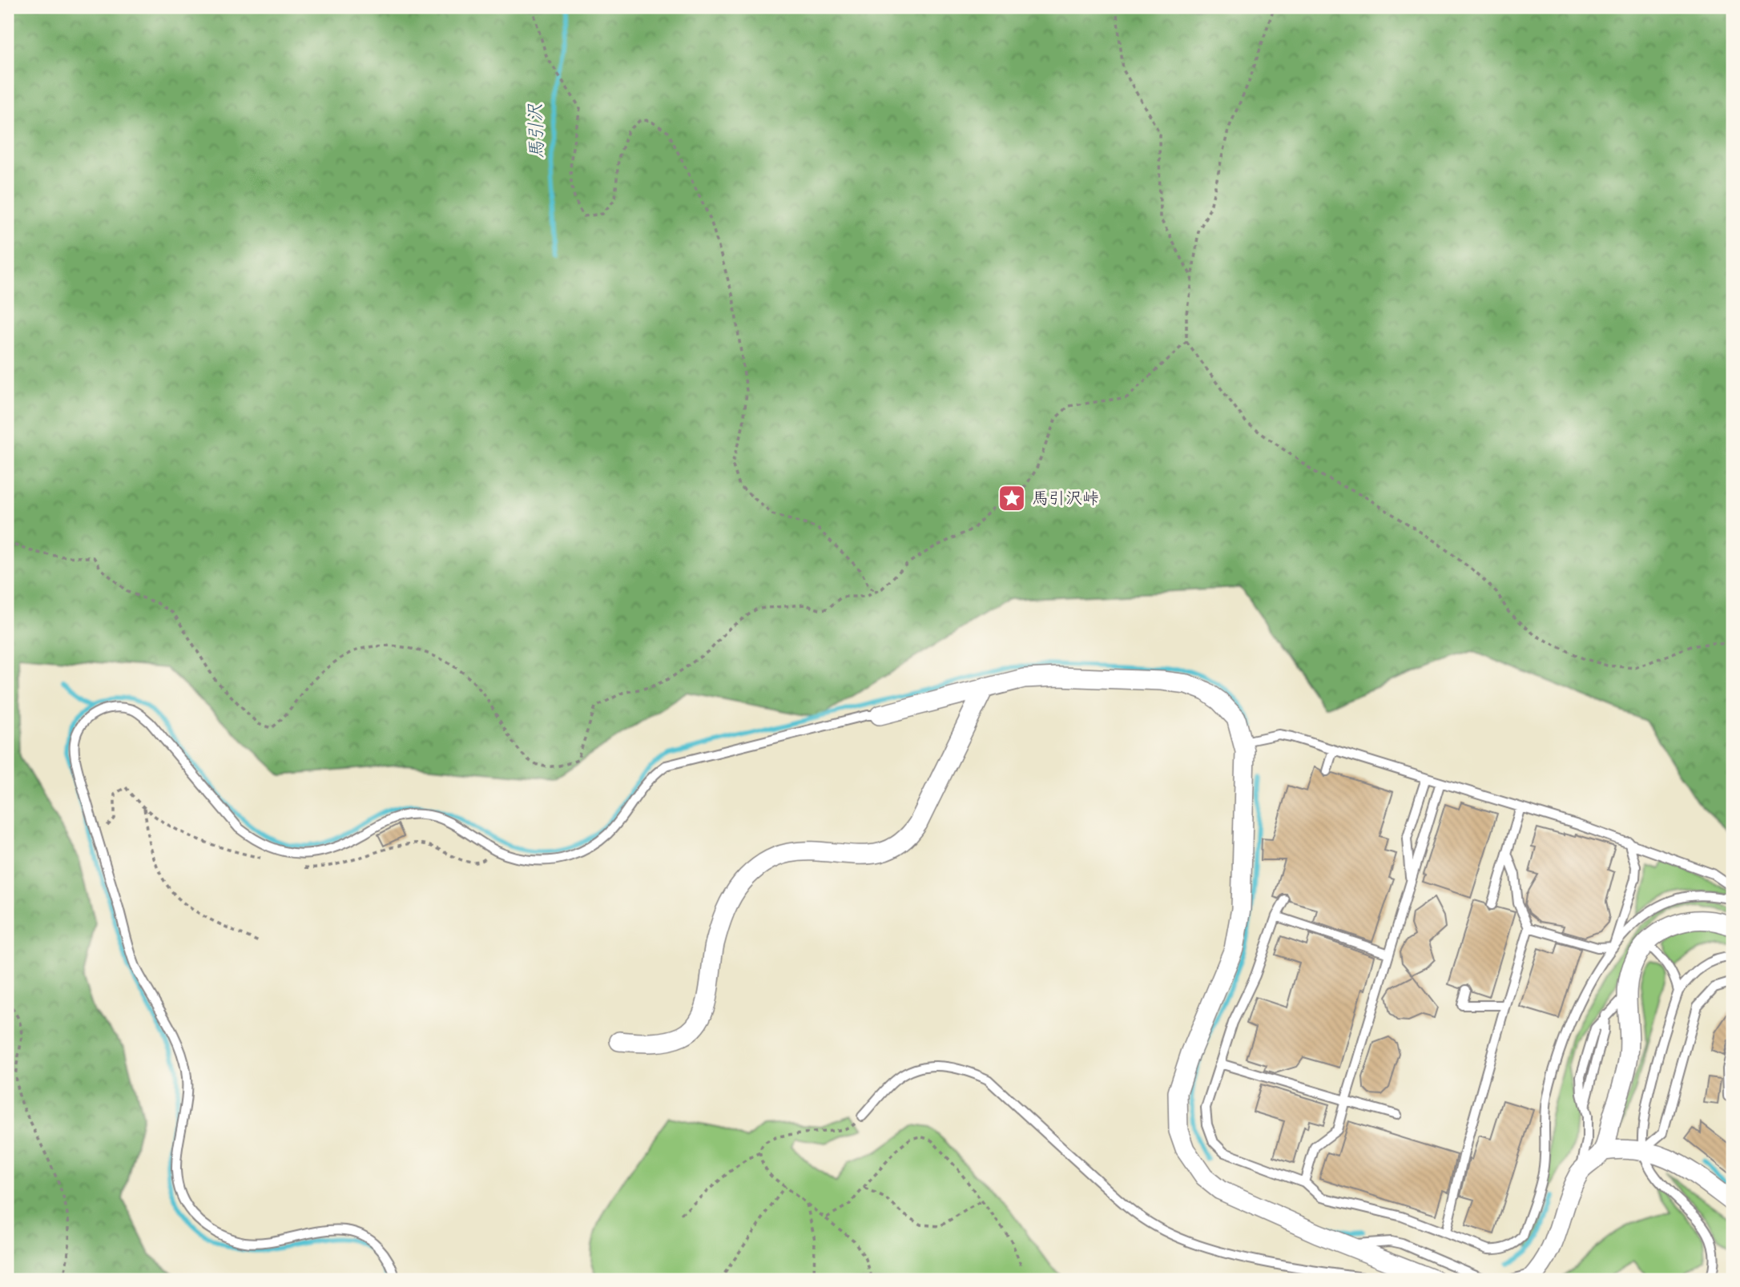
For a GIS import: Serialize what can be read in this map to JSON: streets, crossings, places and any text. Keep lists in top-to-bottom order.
{
  "water": ["馬引沢"],
  "places": {
    "place": ["馬引沢峠"]
  }
}
